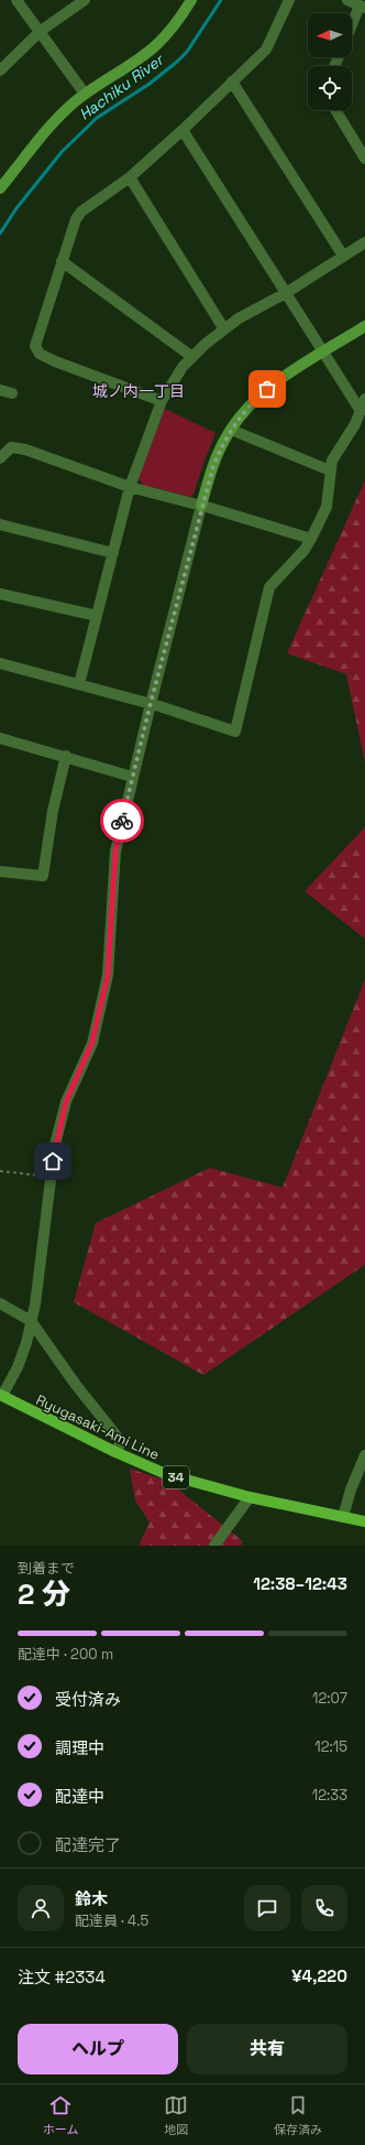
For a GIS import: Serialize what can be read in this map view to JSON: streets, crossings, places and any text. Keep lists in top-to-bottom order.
{
  "streets": {
    "main road": ["Ryugasaki-Ami Line", "34"]
  },
  "districts": ["城ノ内一丁目"],
  "water": ["Hachiku River"],
  "north": "left",
  "page": {
    "heading": ["2 分", "到着まで", "12:38–12:43"],
    "panel": [
      "鈴木",
      "配達員 · 4.5",
      "注文 #2334",
      "¥4,220"
    ],
    "bar": "配達中 · 200 m",
    "list": [
      ["受付済み", "12:07"],
      ["調理中", "12:15"],
      ["配達中", "12:33"],
      "配達完了"
    ],
    "buttons": ["ヘルプ", "共有"],
    "tabs": ["ホーム", "地図", "保存済み"]
  }
}
